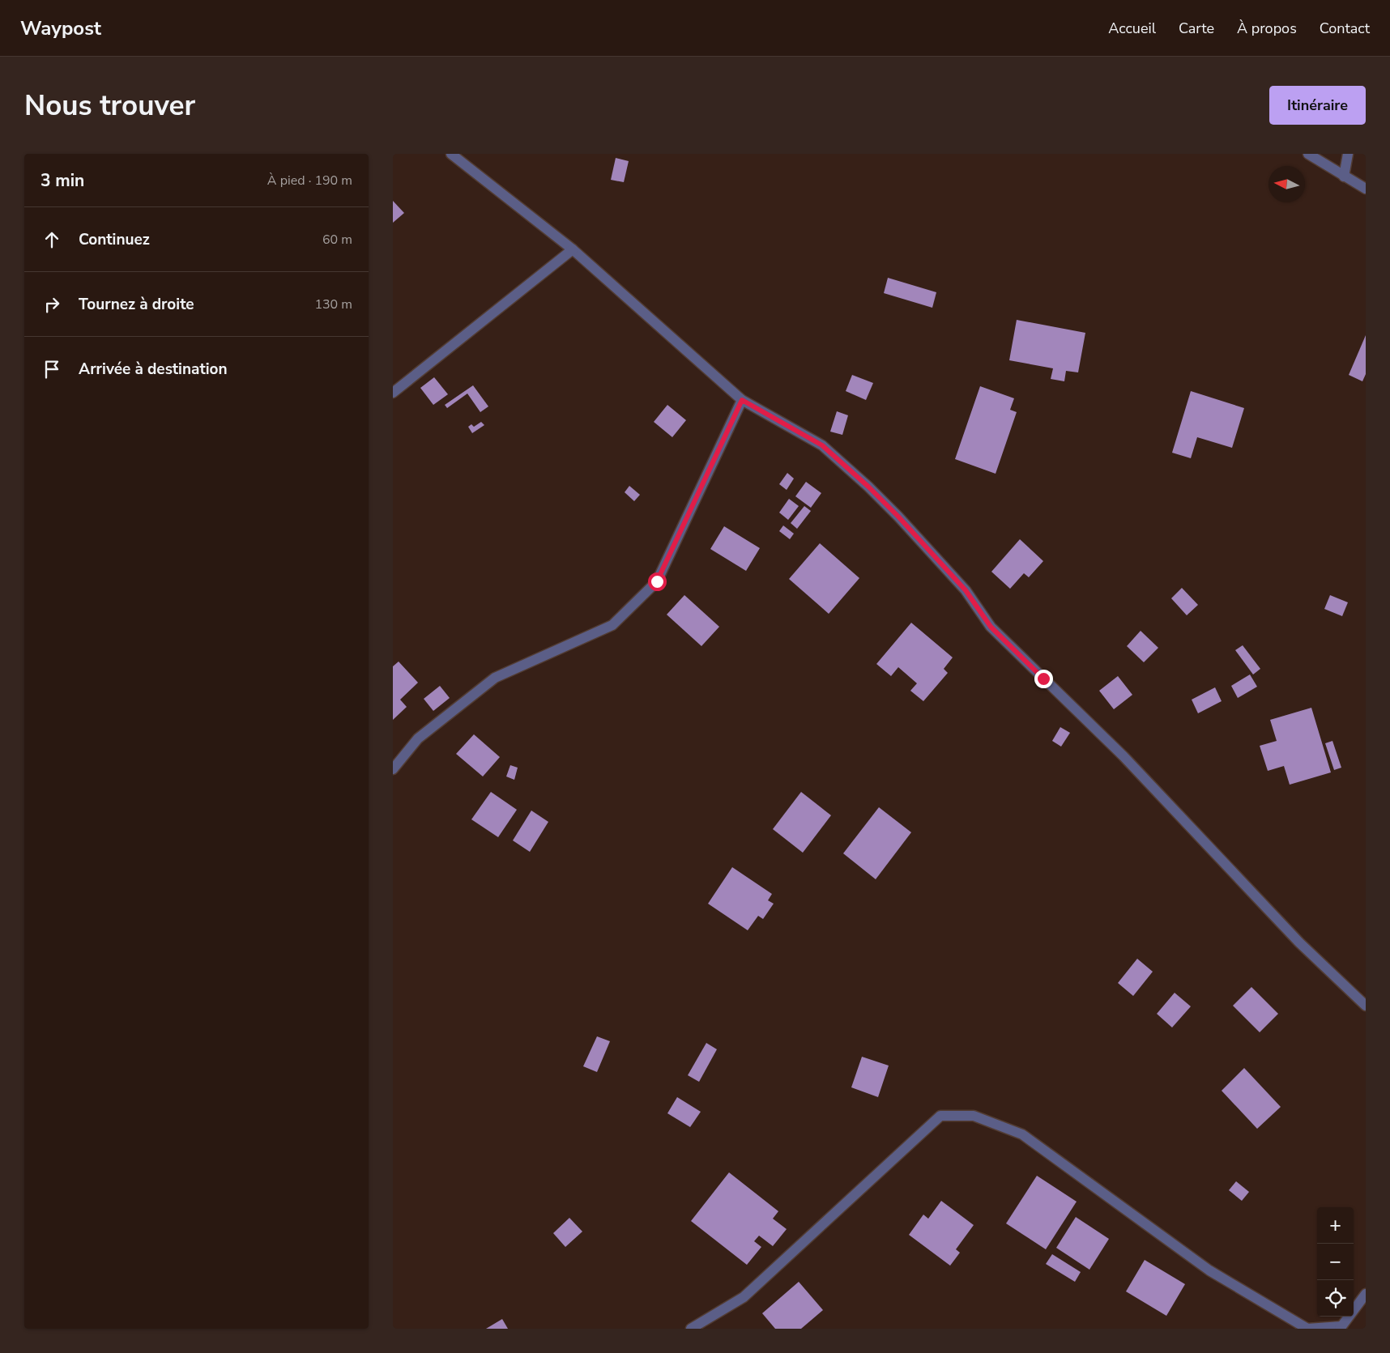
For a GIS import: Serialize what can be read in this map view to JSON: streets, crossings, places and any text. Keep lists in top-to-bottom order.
{
  "north": "left",
  "page": {
    "header": "Waypost",
    "nav": [
      "Accueil",
      "Carte",
      "À propos",
      "Contact"
    ],
    "buttons": "Itinéraire",
    "title": "Nous trouver",
    "heading": ["3 min", "À pied · 190 m"],
    "list": [
      ["Continuez", "60 m"],
      ["Tournez à droite", "130 m"],
      "Arrivée à destination"
    ],
    "map_buttons": ["+", "−"]
  }
}
